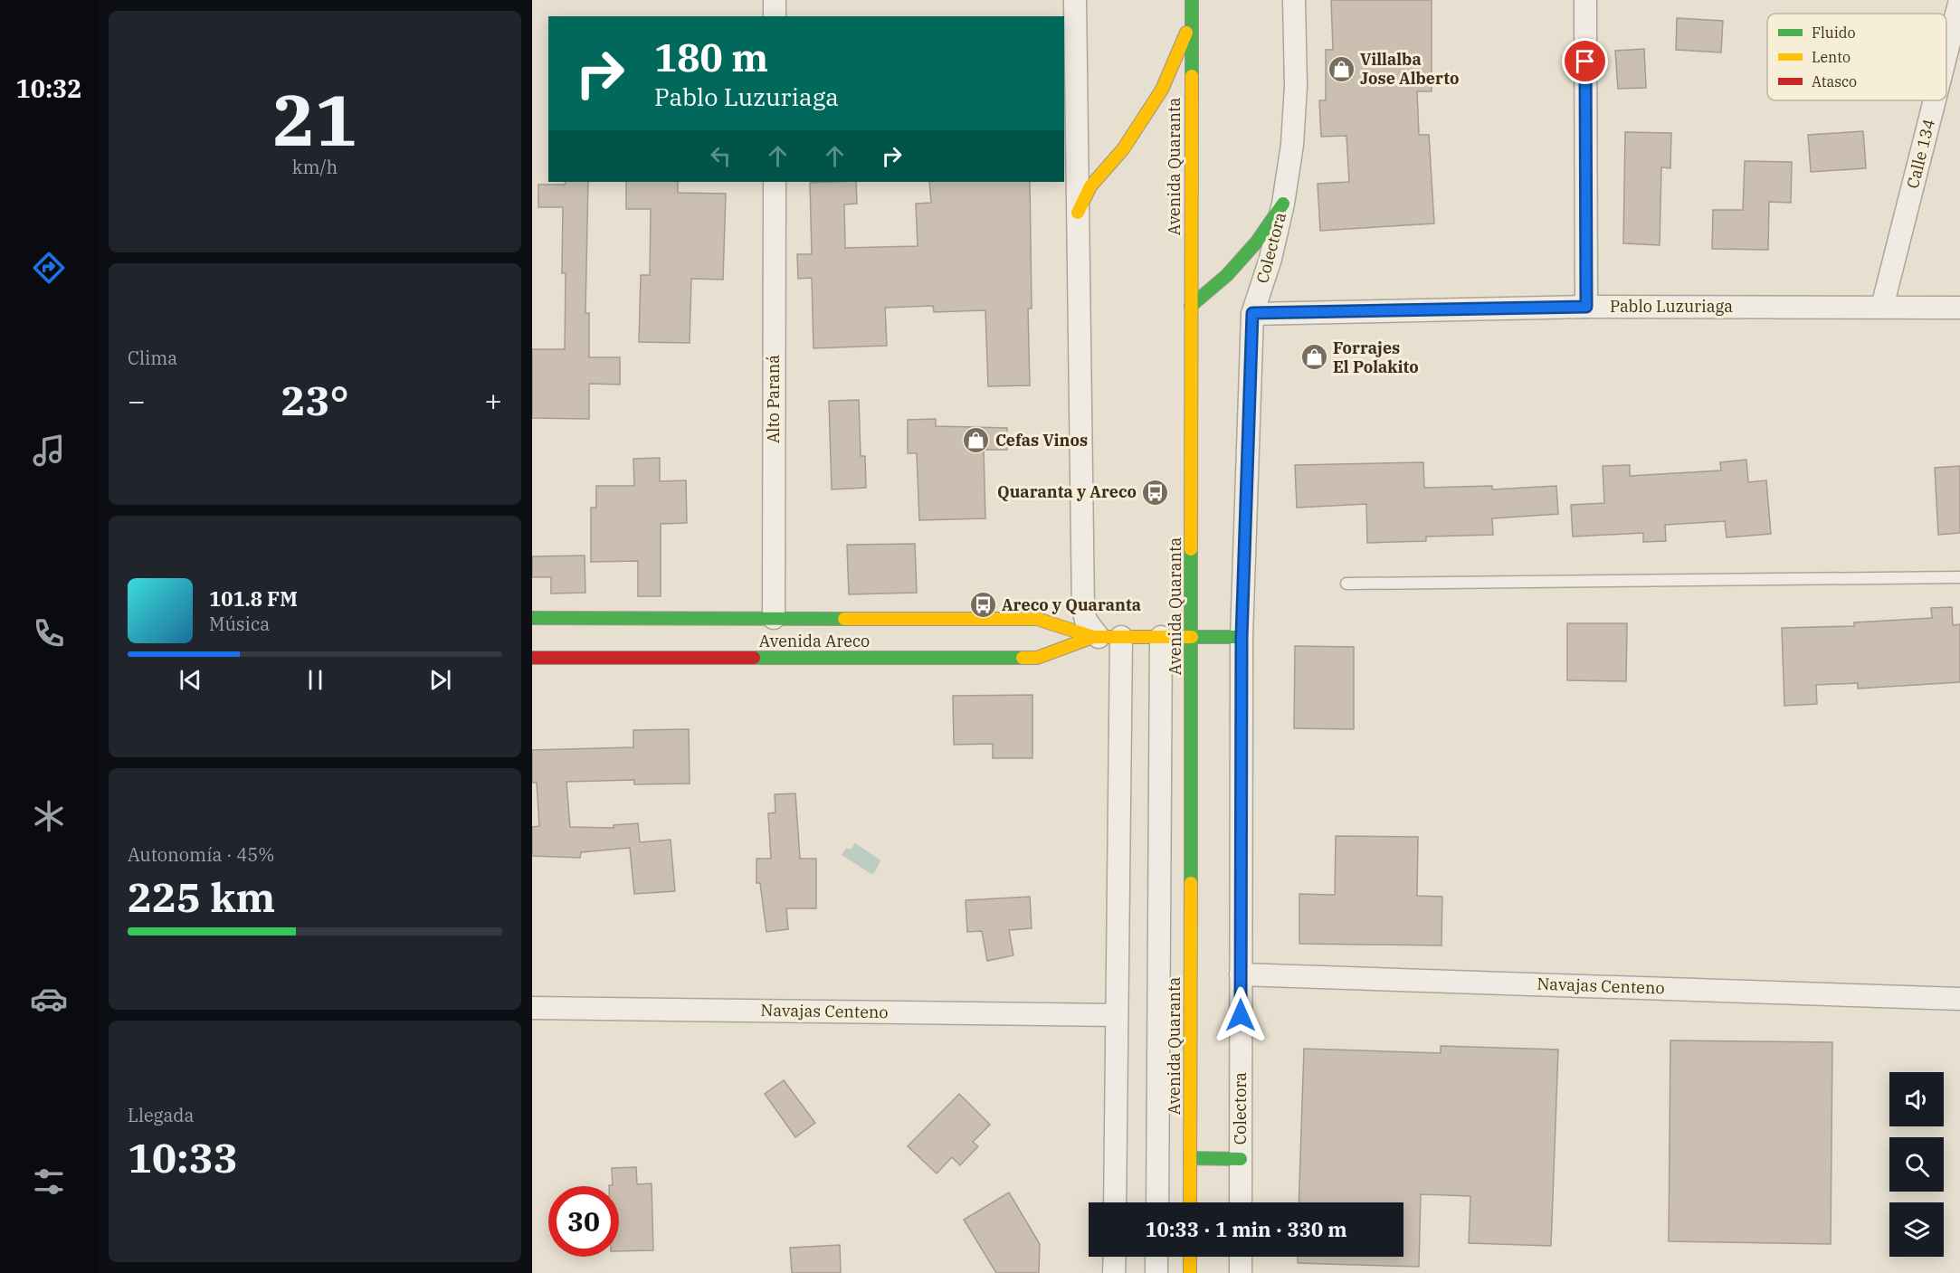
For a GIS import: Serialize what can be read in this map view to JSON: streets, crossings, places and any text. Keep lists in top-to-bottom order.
{
  "streets": {
    "main road": ["Avenida Quaranta", "Avenida Areco"],
    "street": [
      "Calle 134",
      "Colectora",
      "Pablo Luzuriaga",
      "Alto Paraná",
      "Navajas Centeno"
    ]
  },
  "crossings": [
    ["Calle 134", "Pablo Luzuriaga"],
    ["Avenida Quaranta", "Avenida Areco"],
    ["Colectora", "Pablo Luzuriaga"],
    ["Colectora", "Avenida Areco"],
    ["Colectora", "Navajas Centeno"],
    ["Alto Paraná", "Avenida Areco"]
  ],
  "places": {
    "shop": ["Villalba Jose Alberto", "Forrajes El Polakito", "Cefas Vinos"],
    "bus stop": ["Quaranta y Areco", "Areco y Quaranta"]
  },
  "legend": ["Fluido", "Lento", "Atasco"],
  "page": {
    "tabs": "10:32",
    "tile": [
      ["21", "km/h"],
      "Clima",
      ["Autonomía · 45%", "225 km"],
      ["Llegada", "10:33"]
    ],
    "turn": ["180 m", "Pablo Luzuriaga"],
    "heat": ["−", "23°", "+"],
    "song": ["101.8 FM", "Música"],
    "limit": "30",
    "trip": "10:33 · 1 min · 330 m"
  }
}
